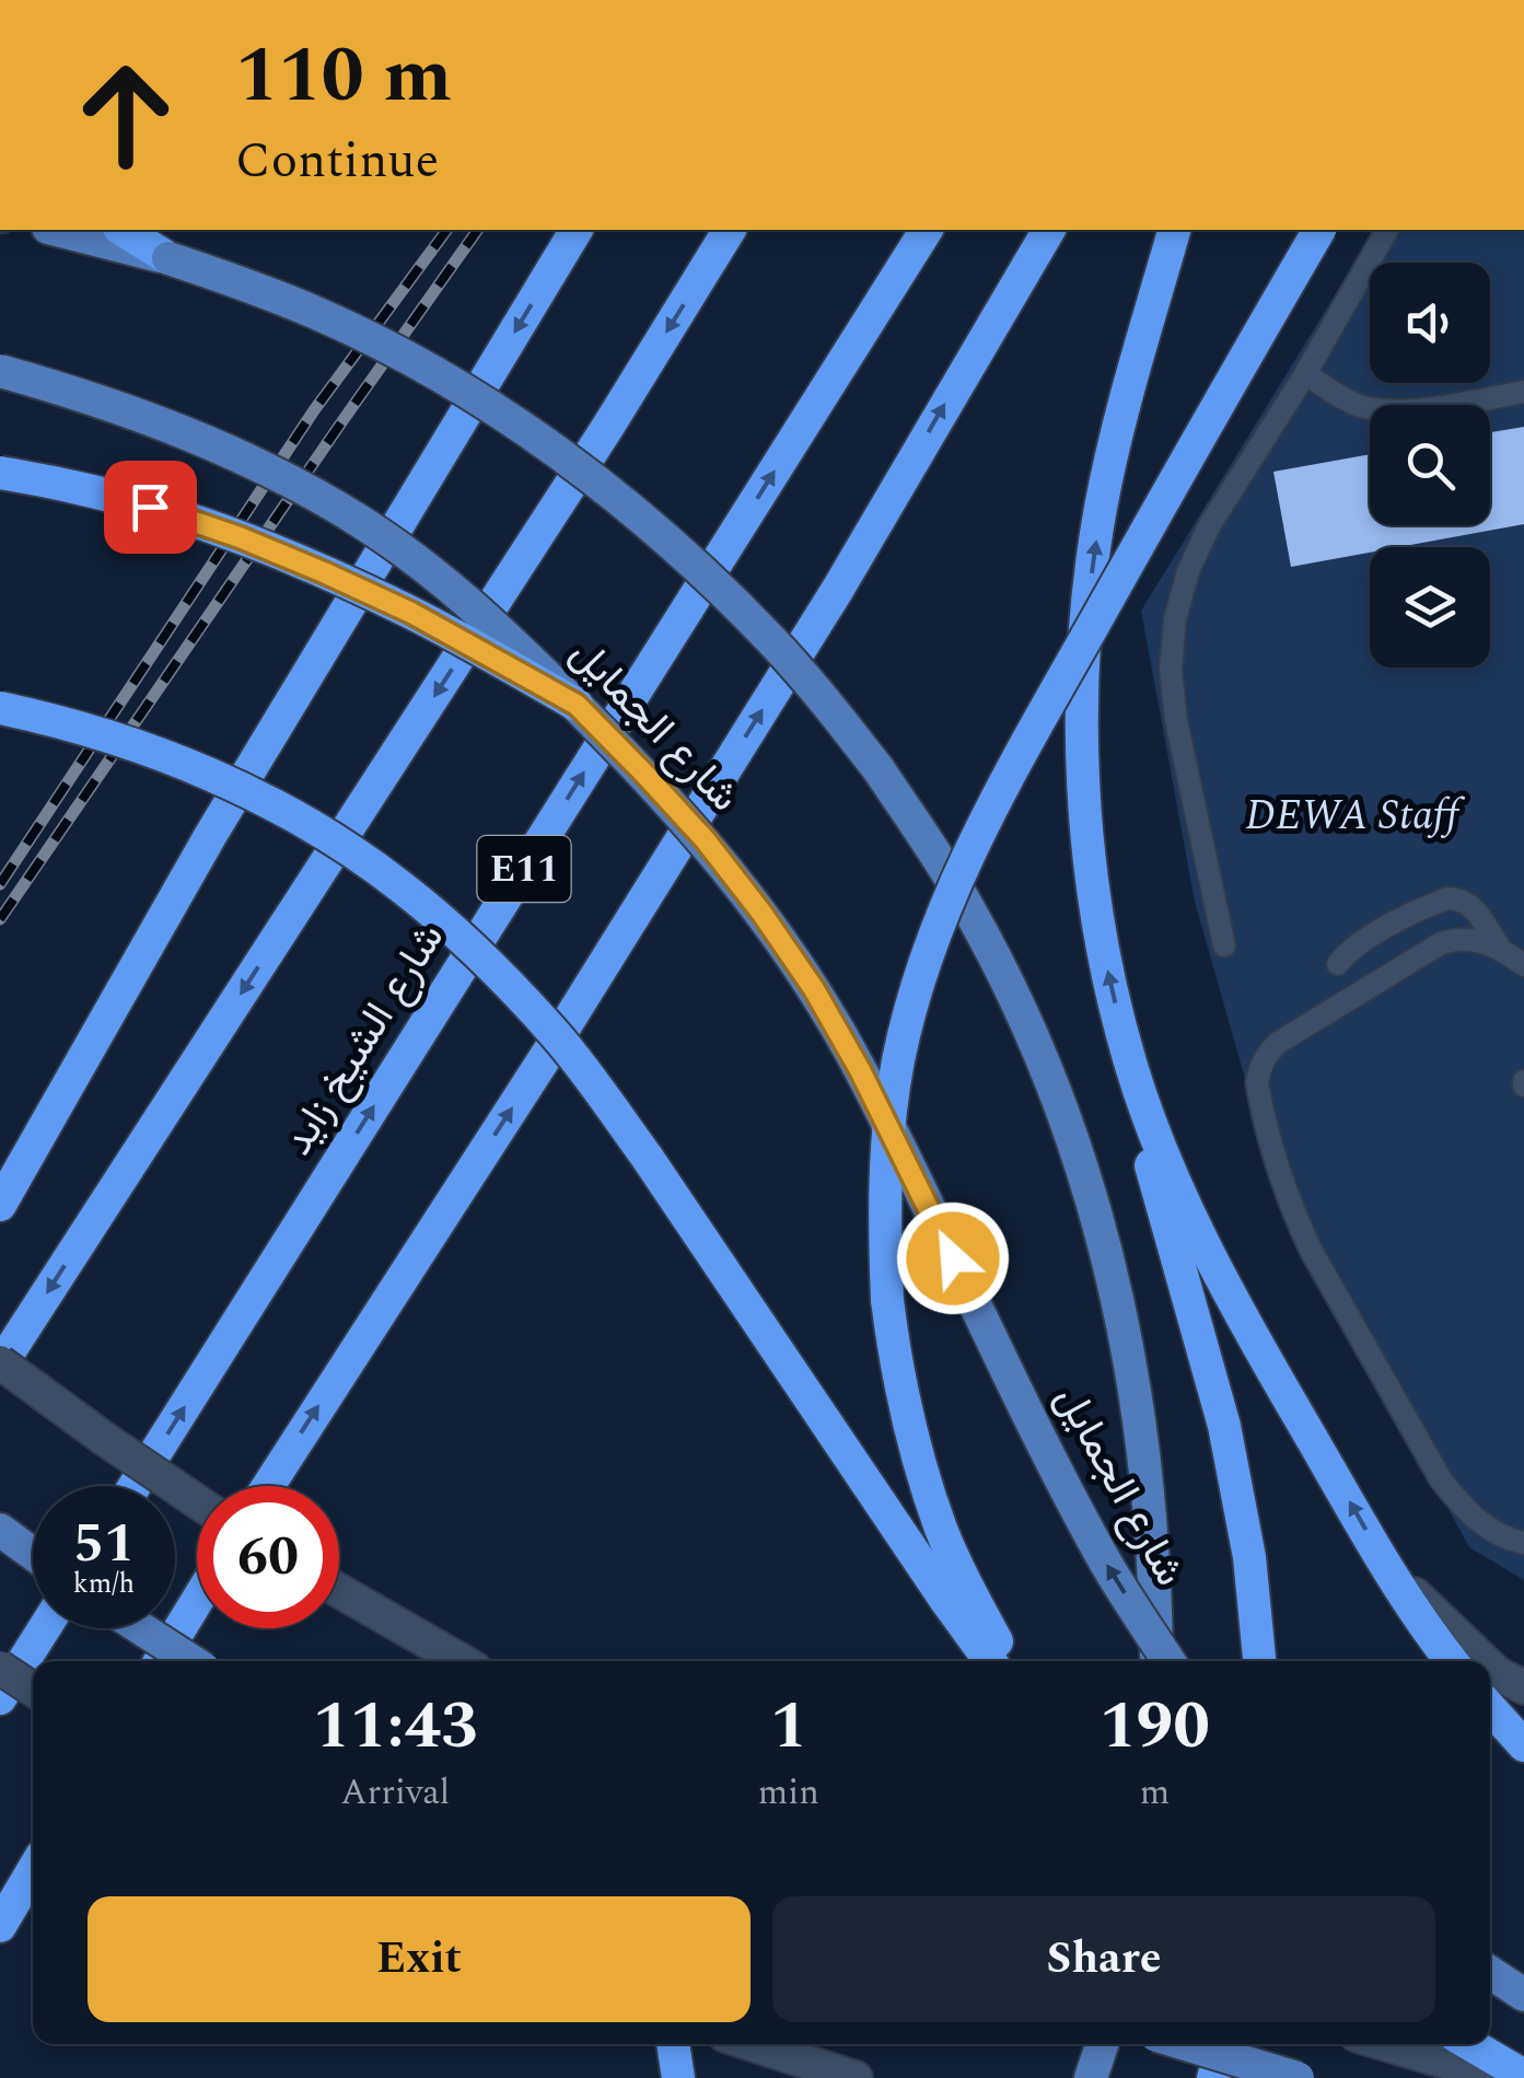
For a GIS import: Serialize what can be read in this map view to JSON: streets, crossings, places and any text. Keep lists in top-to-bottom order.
{
  "streets": {
    "highway": ["E11", "شارع الشيخ زايد"],
    "main road": ["شارع الجمايل"]
  },
  "parks": ["DEWA Staff"],
  "page": {
    "turn": ["110 m", "Continue"],
    "speed": "51 km/h",
    "limit": "60",
    "eta": [
      "11:43",
      "Arrival",
      "1",
      "min",
      "190",
      "m"
    ],
    "buttons": ["Exit", "Share"]
  }
}
